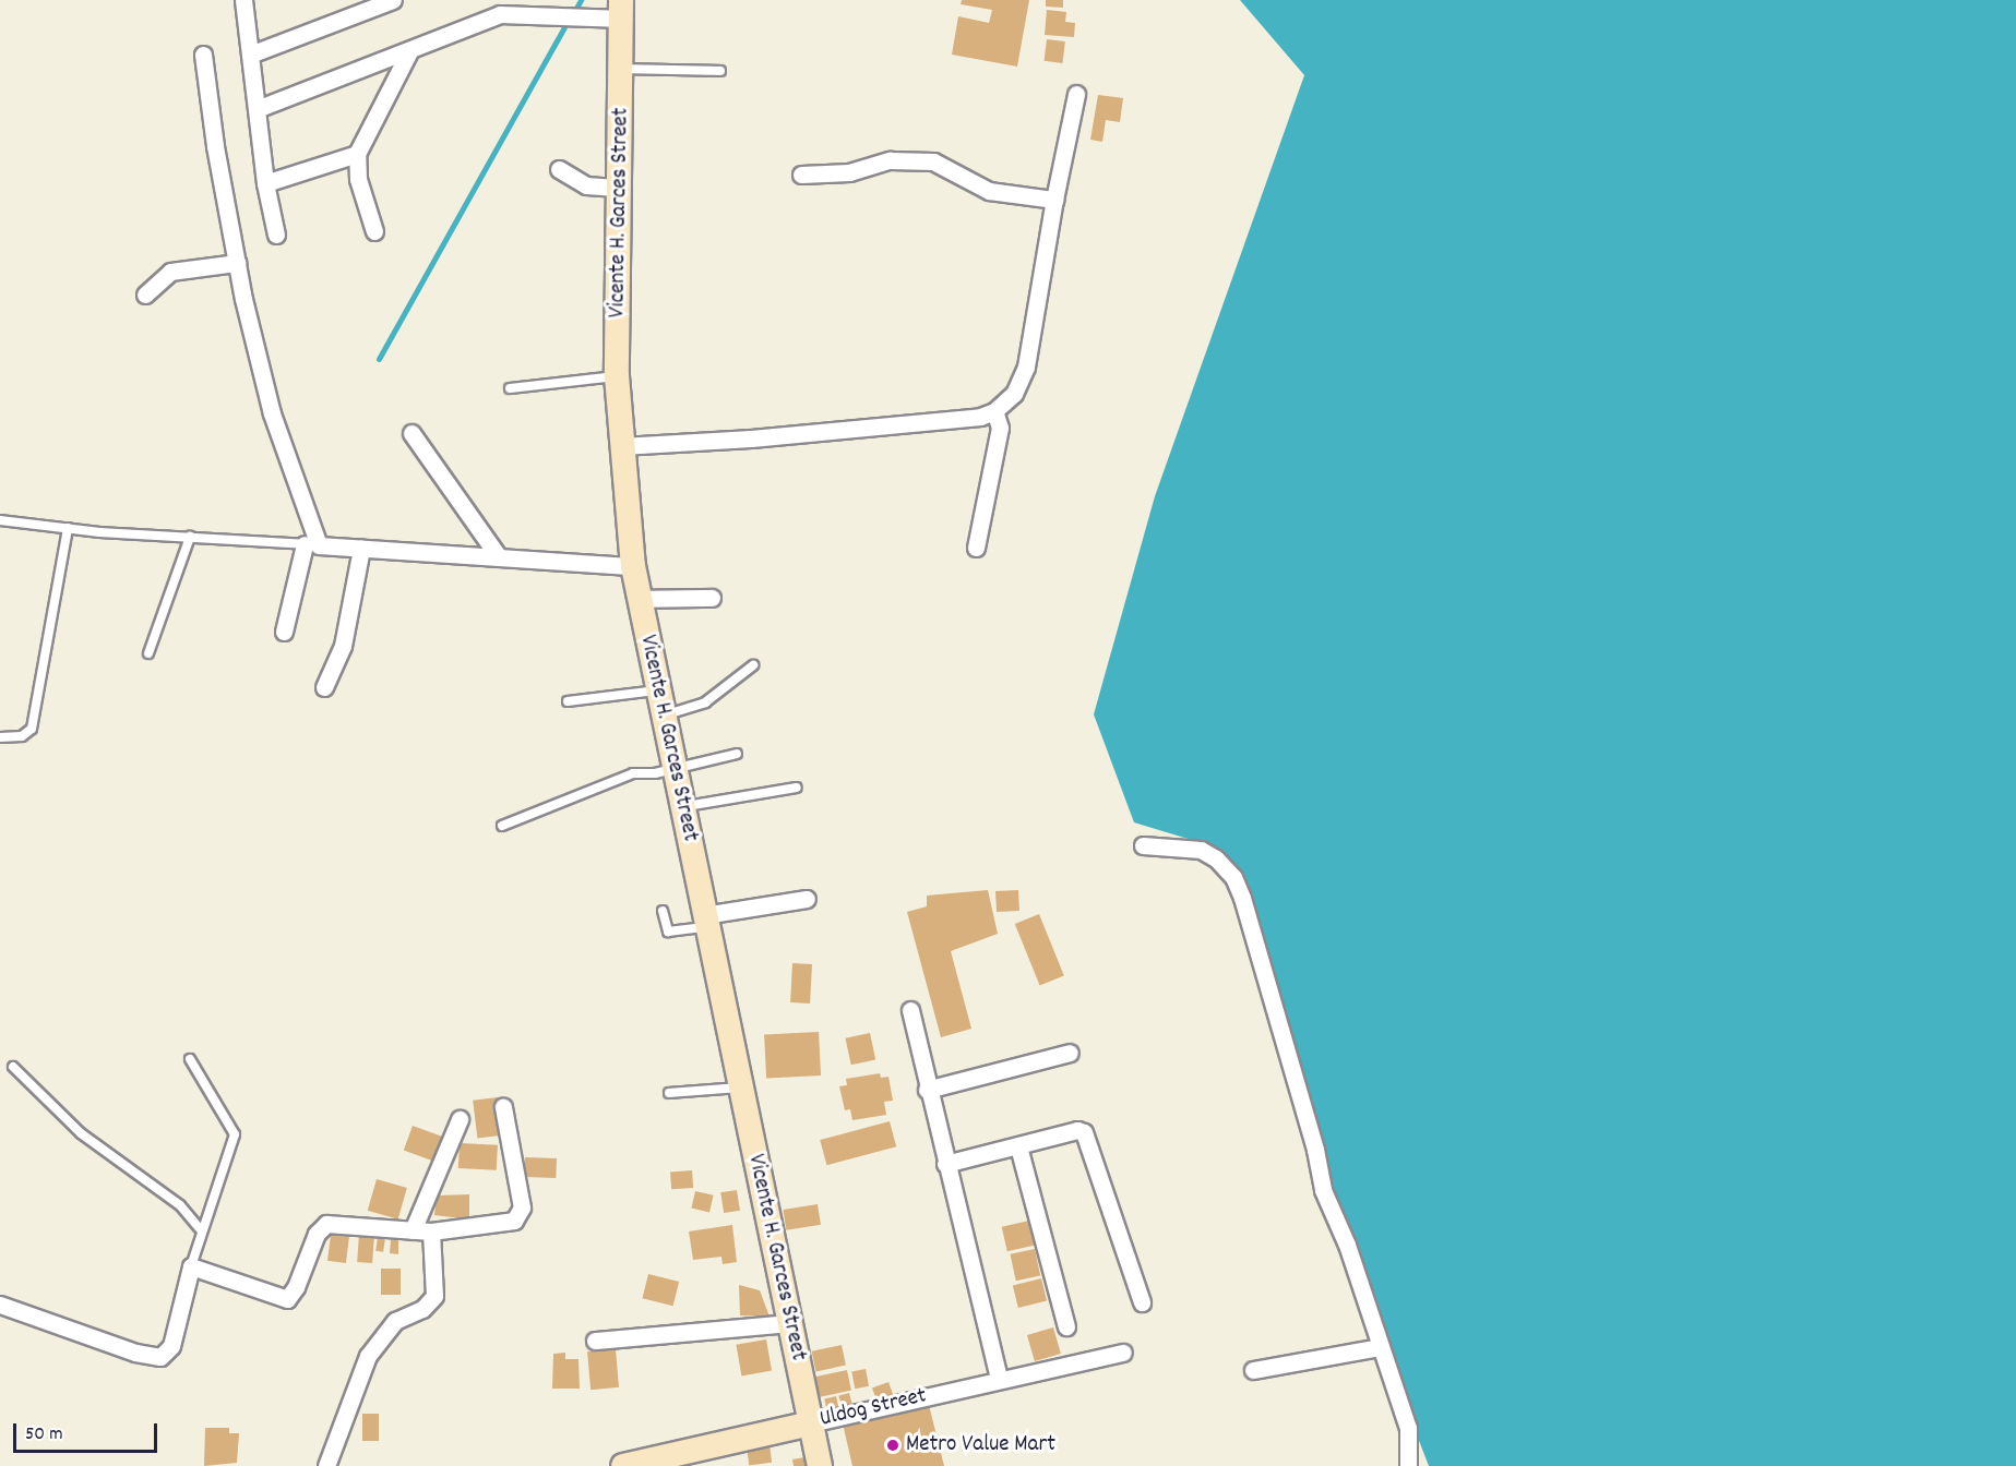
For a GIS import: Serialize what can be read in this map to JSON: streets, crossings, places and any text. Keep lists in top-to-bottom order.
{
  "streets": {
    "street": ["Vicente H. Garces Street", "Uldog Street"]
  },
  "crossings": [
    ["Vicente H. Garces Street", "Uldog Street"]
  ],
  "places": ["Metro Value Mart"],
  "scale_bar": "50 m"
}
